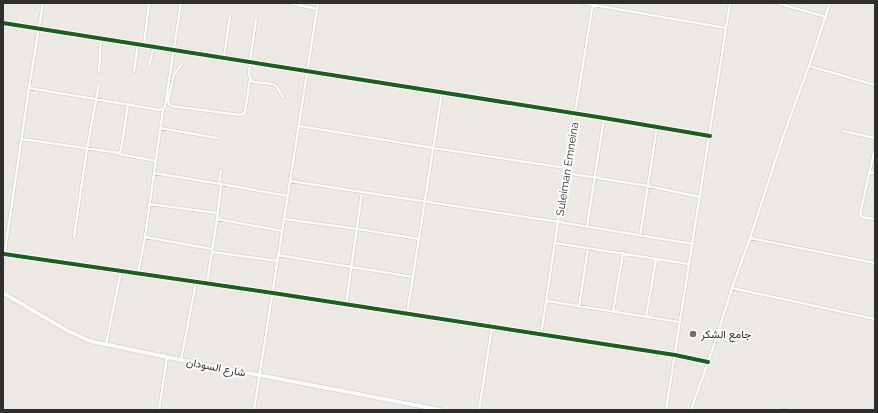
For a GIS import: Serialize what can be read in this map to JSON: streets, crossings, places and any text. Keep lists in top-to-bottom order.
{
  "streets": {
    "main road": ["شارع السودان"],
    "street": ["Suleiman Emneina"]
  },
  "places": ["جامع الشكر"]
}
